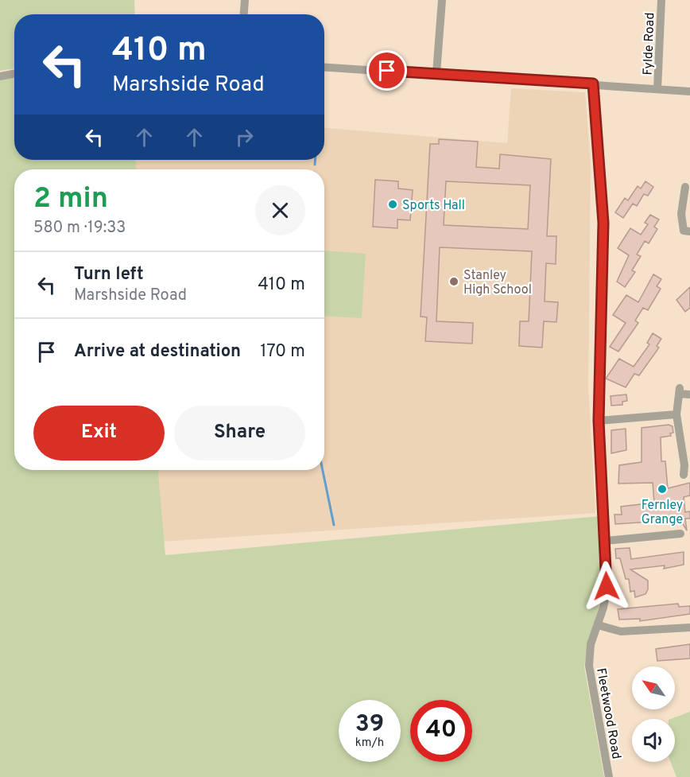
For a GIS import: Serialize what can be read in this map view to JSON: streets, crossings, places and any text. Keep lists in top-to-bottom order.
{
  "streets": {
    "street": ["Fylde Road", "Fleetwood Road"]
  },
  "places": ["Sports Hall", "Stanley High School", "Fernley Grange"],
  "north": "top left",
  "page": {
    "turn": ["410 m", "Marshside Road"],
    "heading": ["2 min", "580 m · 19:33"],
    "list": [
      {
        "name": "Turn left",
        "note": "Marshside Road",
        "value": "410 m"
      },
      {
        "name": "Arrive at destination",
        "value": "170 m"
      }
    ],
    "buttons": ["Exit", "Share"],
    "speed": "39 km/h",
    "limit": "40"
  }
}
